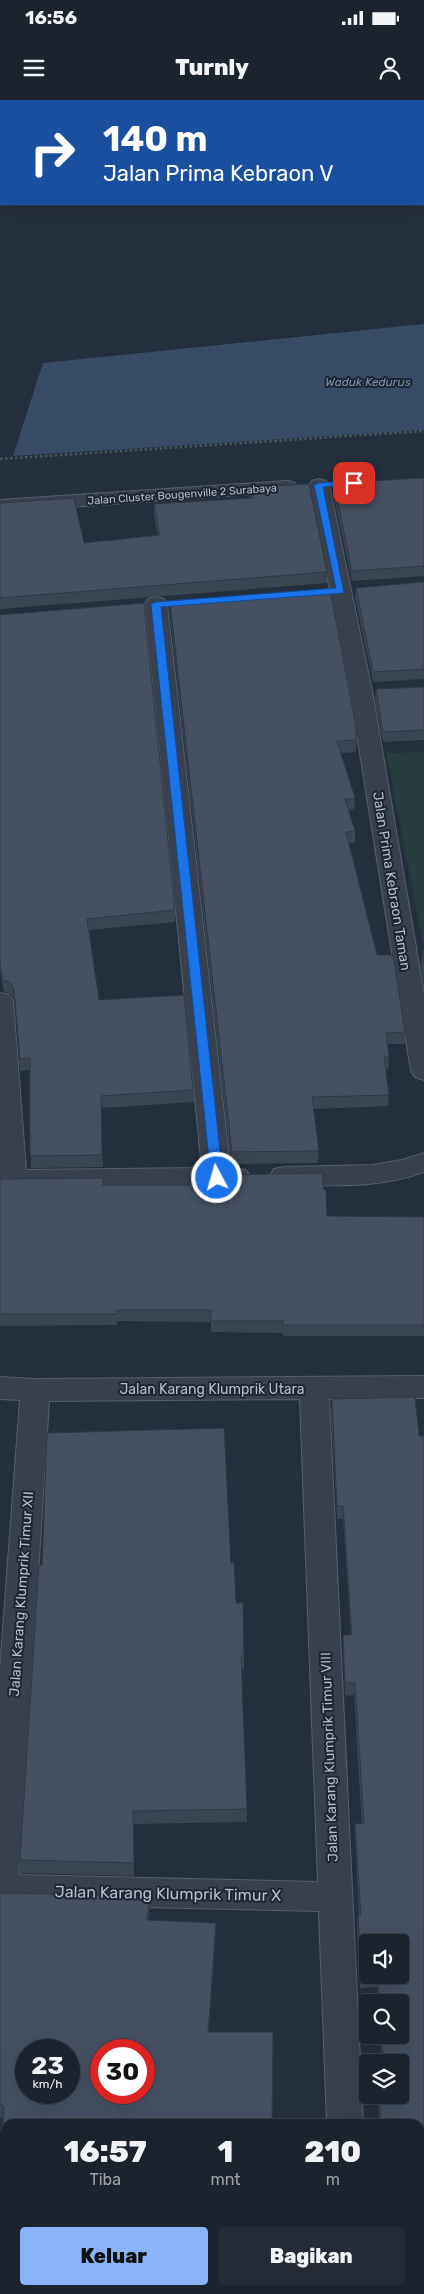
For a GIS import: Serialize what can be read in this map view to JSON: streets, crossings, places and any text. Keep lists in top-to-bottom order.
{
  "streets": {
    "street": [
      "Jalan Cluster Bougenville 2 Surabaya",
      "Jalan Prima Kebraon Taman",
      "Jalan Karang Klumprik Utara",
      "Jalan Karang Klumprik Timur XII",
      "Jalan Karang Klumprik Timur VIII",
      "Jalan Karang Klumprik Timur X"
    ]
  },
  "crossings": [
    ["Jalan Cluster Bougenville 2 Surabaya", "Jalan Prima Kebraon Taman"],
    ["Jalan Karang Klumprik Utara", "Jalan Karang Klumprik Timur XII"],
    ["Jalan Karang Klumprik Utara", "Jalan Karang Klumprik Timur VIII"],
    ["Jalan Karang Klumprik Timur XII", "Jalan Karang Klumprik Timur X"],
    ["Jalan Karang Klumprik Timur VIII", "Jalan Karang Klumprik Timur X"]
  ],
  "water": ["Waduk Kedurus"],
  "page": {
    "status": "16:56",
    "header": "Turnly",
    "turn": ["140 m", "Jalan Prima Kebraon V"],
    "speed": "23 km/h",
    "limit": "30",
    "eta": [
      "16:57",
      "Tiba",
      "1",
      "mnt",
      "210",
      "m"
    ],
    "buttons": ["Keluar", "Bagikan"]
  }
}
